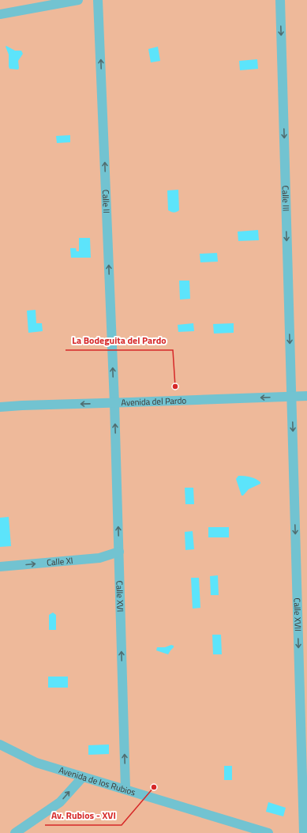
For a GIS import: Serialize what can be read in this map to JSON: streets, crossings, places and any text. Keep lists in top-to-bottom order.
{
  "streets": {
    "street": [
      "Calle III",
      "Calle II",
      "Avenida del Pardo",
      "Calle XI",
      "Calle XVI",
      "Calle XVII",
      "Avenida de los Rubios"
    ]
  },
  "crossings": [
    ["Calle III", "Avenida del Pardo"],
    ["Calle III", "Calle XVII"],
    ["Calle II", "Avenida del Pardo"],
    ["Calle II", "Calle XVI"],
    ["Avenida del Pardo", "Calle XVI"],
    ["Avenida del Pardo", "Calle XVII"],
    ["Calle XI", "Calle XVI"],
    ["Calle XVI", "Avenida de los Rubios"]
  ],
  "one_way": [
    "Calle III",
    "Calle II",
    "Avenida del Pardo",
    "Calle XI",
    "Calle XVI",
    "Calle XVII"
  ],
  "places": ["La Bodeguita del Pardo", "Av. Rubios - XVI"]
}
